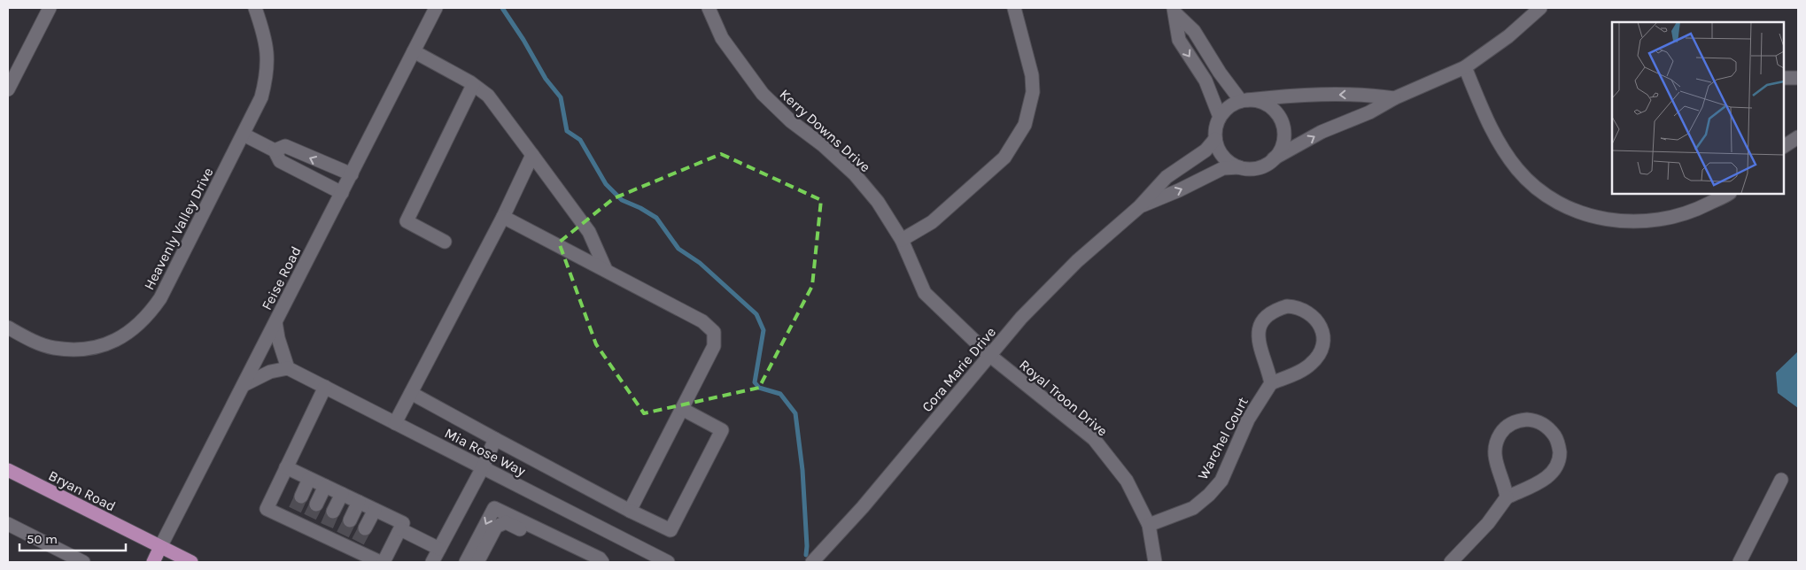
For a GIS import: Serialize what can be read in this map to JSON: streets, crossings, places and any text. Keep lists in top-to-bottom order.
{
  "streets": {
    "main road": ["Feise Road", "Bryan Road"],
    "street": [
      "Kerry Downs Drive",
      "Heavenly Valley Drive",
      "Cora Marie Drive",
      "Royal Troon Drive",
      "Warchel Court",
      "Mia Rose Way"
    ]
  },
  "crossings": [
    ["Kerry Downs Drive", "Cora Marie Drive"],
    ["Kerry Downs Drive", "Royal Troon Drive"],
    ["Feise Road", "Bryan Road"],
    ["Cora Marie Drive", "Royal Troon Drive"],
    ["Royal Troon Drive", "Warchel Court"]
  ],
  "scale_bar": "50 m"
}
